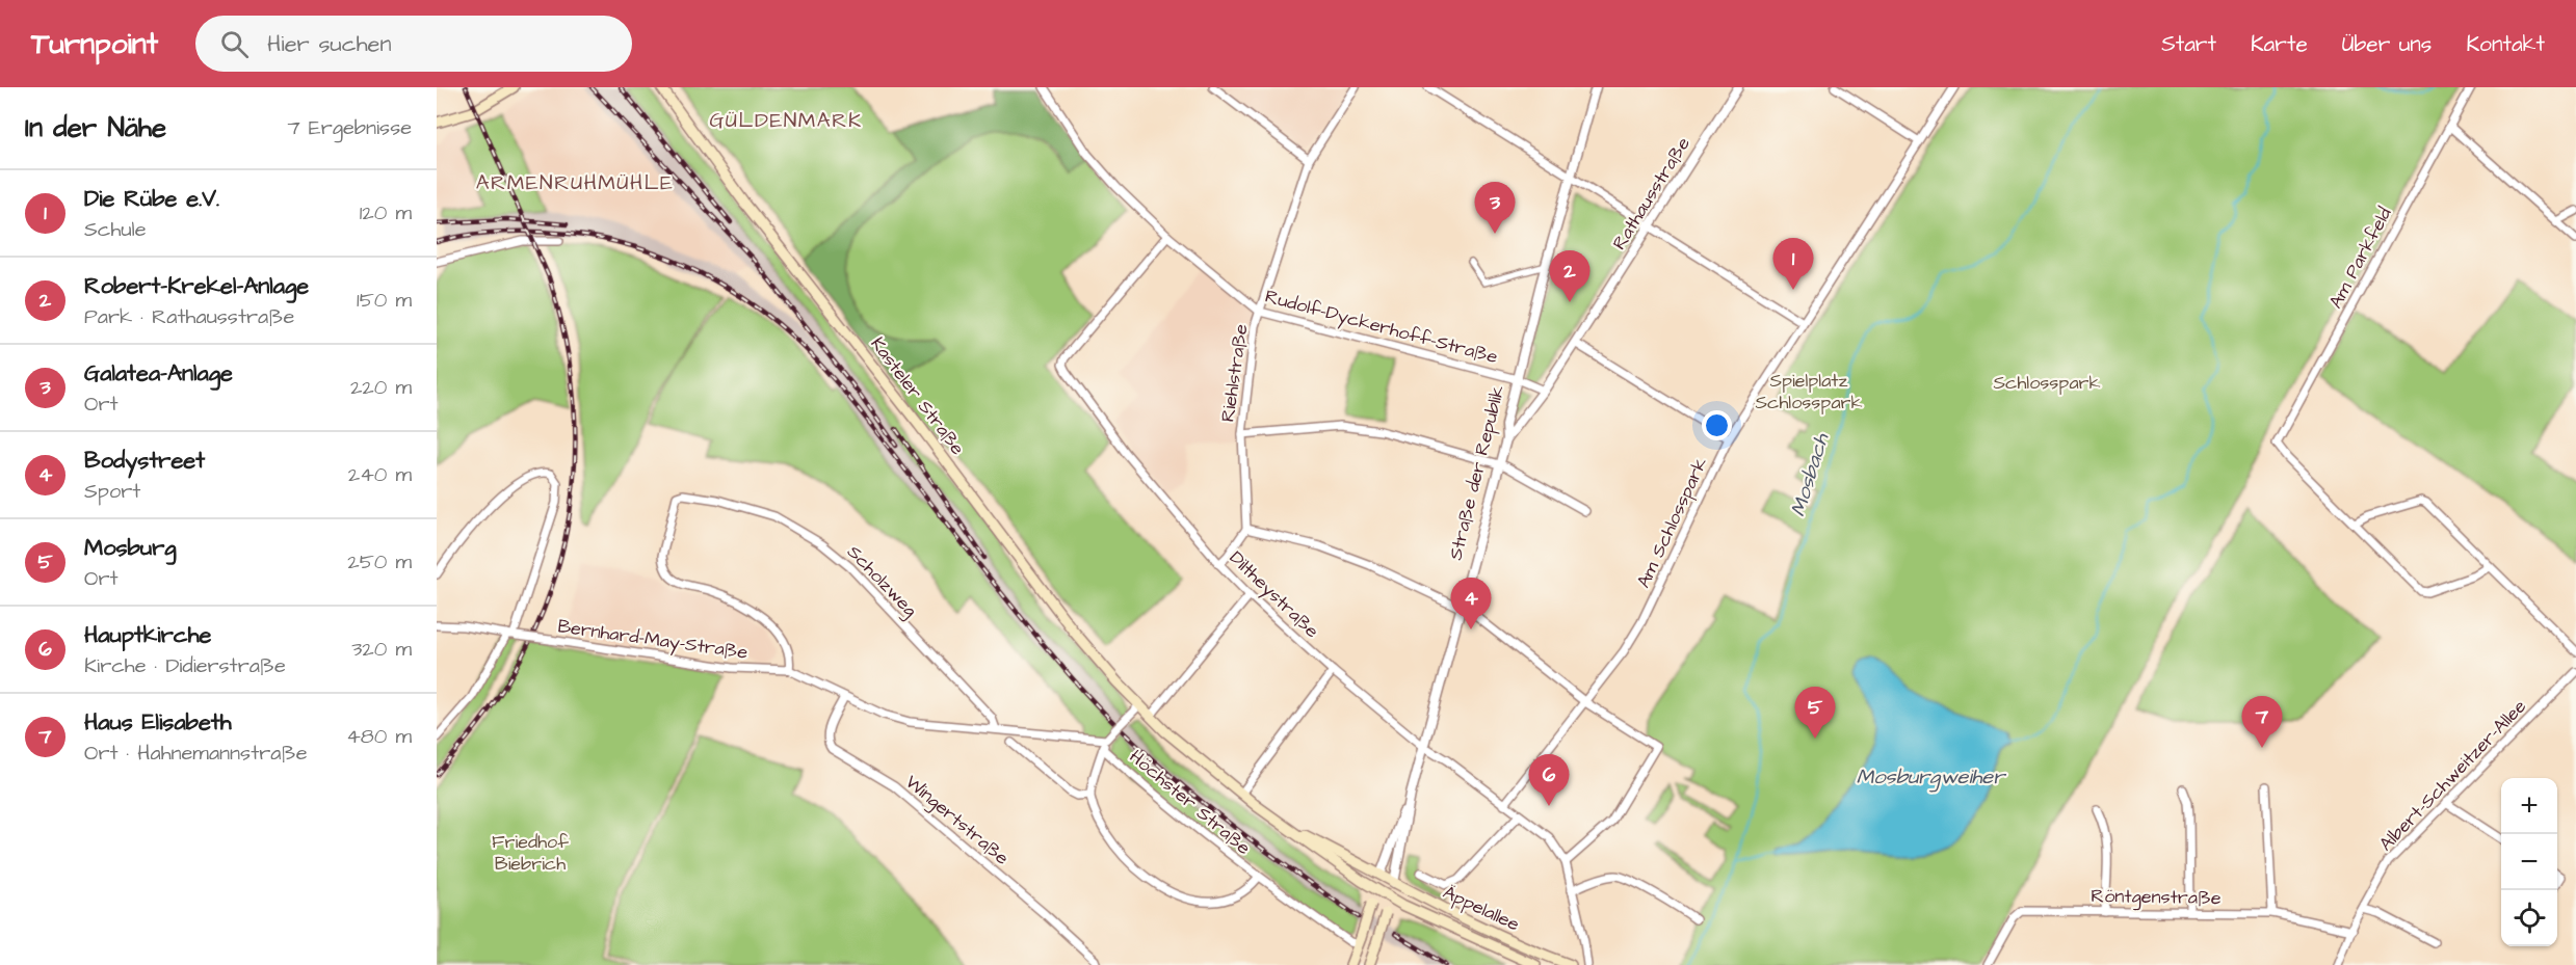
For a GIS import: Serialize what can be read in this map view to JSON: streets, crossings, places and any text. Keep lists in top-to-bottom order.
{
  "streets": {
    "main road": ["Kasteler Straße", "Äppelallee"],
    "street": [
      "Rathausstraße",
      "Am Parkfeld",
      "Rudolf-Dyckerhoff-Straße",
      "Riehlstraße",
      "Straße der Republik",
      "Am Schlosspark",
      "Scholzweg",
      "Diltheystraße",
      "Bernhard-May-Straße",
      "Albert-Schweitzer-Allee",
      "Höchster Straße",
      "Wingertstraße",
      "Röntgenstraße"
    ]
  },
  "crossings": [
    ["Rathausstraße", "Rudolf-Dyckerhoff-Straße"],
    ["Rathausstraße", "Straße der Republik"],
    ["Rudolf-Dyckerhoff-Straße", "Riehlstraße"],
    ["Rudolf-Dyckerhoff-Straße", "Straße der Republik"],
    ["Rudolf-Dyckerhoff-Straße", "Diltheystraße"],
    ["Kasteler Straße", "Straße der Republik"],
    ["Kasteler Straße", "Äppelallee"],
    ["Straße der Republik", "Diltheystraße"],
    ["Straße der Republik", "Äppelallee"],
    ["Am Schlosspark", "Diltheystraße"],
    ["Scholzweg", "Bernhard-May-Straße"],
    ["Bernhard-May-Straße", "Höchster Straße"],
    ["Bernhard-May-Straße", "Wingertstraße"],
    ["Albert-Schweitzer-Allee", "Röntgenstraße"]
  ],
  "districts": ["GÜLDENMARK", "ARMENRUHMÜHLE"],
  "water": ["Mosbach", "Mosburgweiher"],
  "parks": ["Spielplatz Schlosspark", "Schlosspark", "Friedhof Biebrich"],
  "page": {
    "header": "Turnpoint",
    "search": "Hier suchen",
    "nav": [
      "Start",
      "Karte",
      "Über uns",
      "Kontakt"
    ],
    "heading": ["In der Nähe", "7 Ergebnisse"],
    "list": [
      {
        "mark": "1",
        "name": "Die Rübe e.V.",
        "note": "Schule",
        "value": "120 m"
      },
      {
        "mark": "2",
        "name": "Robert-Krekel-Anlage",
        "note": "Park · Rathausstraße",
        "value": "150 m"
      },
      {
        "mark": "3",
        "name": "Galatea-Anlage",
        "note": "Ort",
        "value": "220 m"
      },
      {
        "mark": "4",
        "name": "Bodystreet",
        "note": "Sport",
        "value": "240 m"
      },
      {
        "mark": "5",
        "name": "Mosburg",
        "note": "Ort",
        "value": "250 m"
      },
      {
        "mark": "6",
        "name": "Hauptkirche",
        "note": "Kirche · Didierstraße",
        "value": "320 m"
      },
      {
        "mark": "7",
        "name": "Haus Elisabeth",
        "note": "Ort · Hahnemannstraße",
        "value": "480 m"
      }
    ],
    "pins": [
      "3",
      "1",
      "2",
      "4",
      "5",
      "7",
      "6"
    ],
    "map_buttons": ["+", "−"]
  }
}
